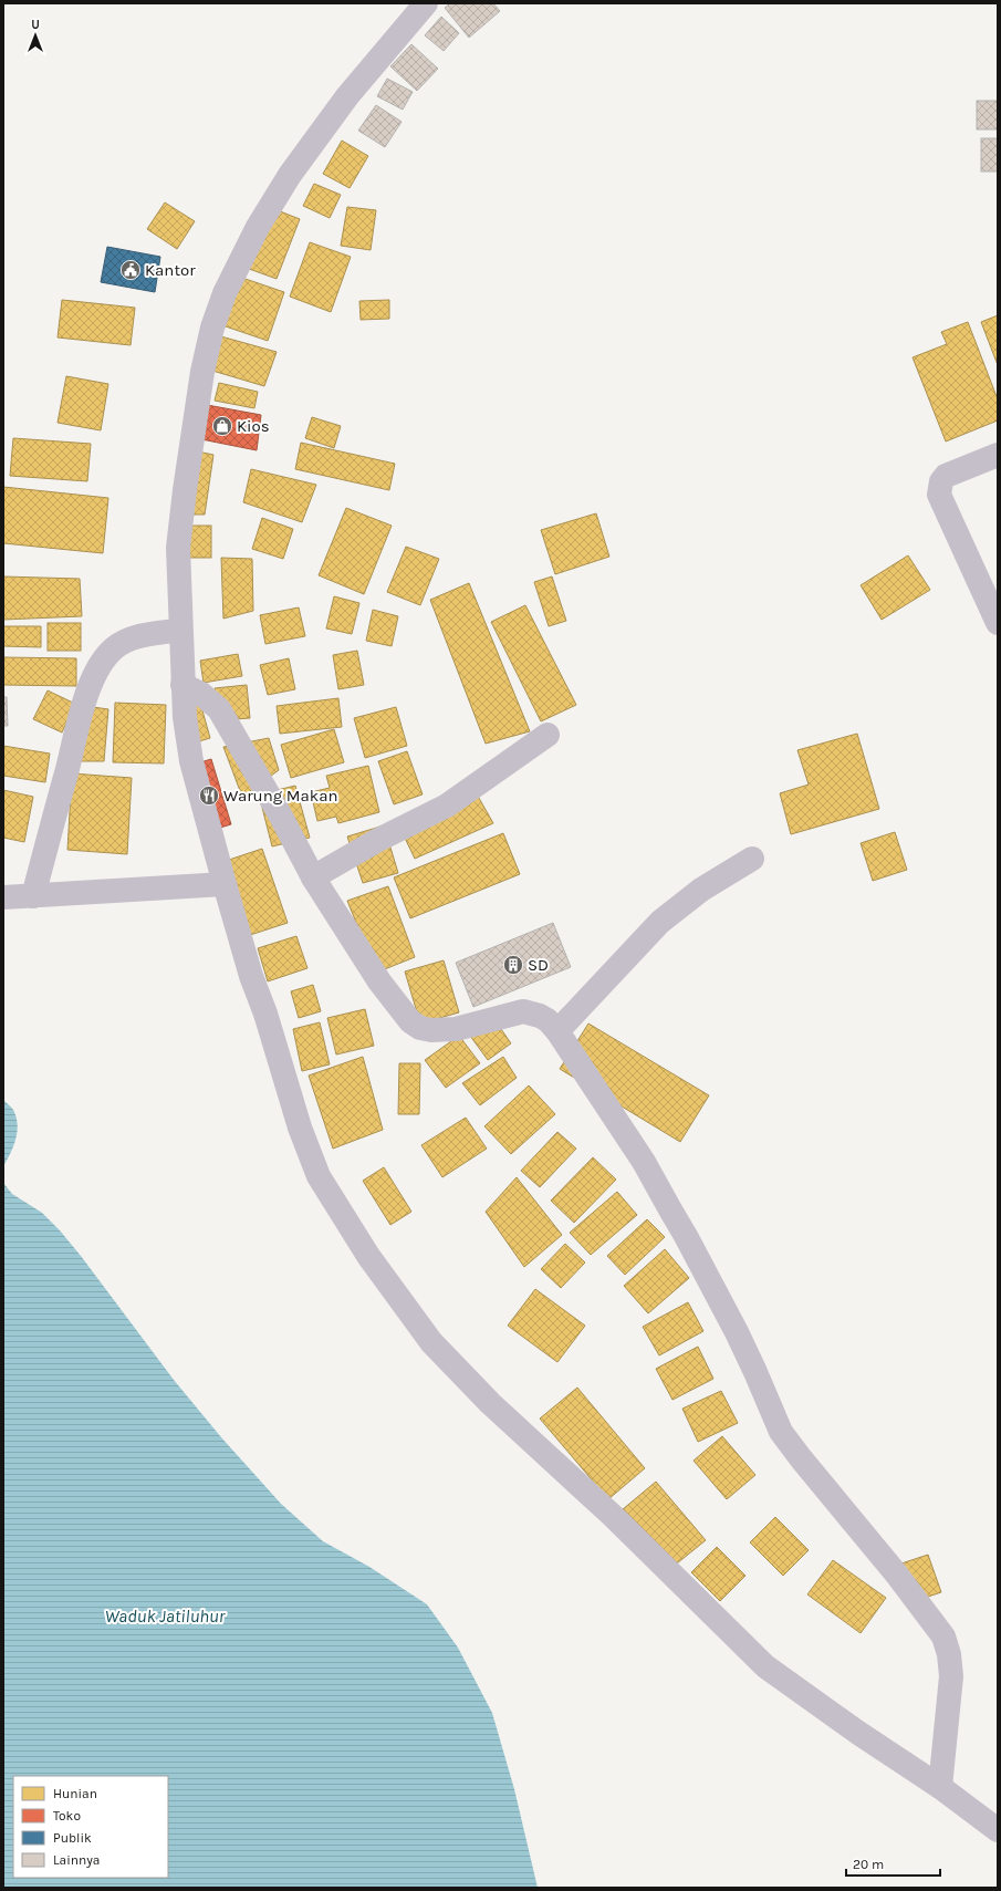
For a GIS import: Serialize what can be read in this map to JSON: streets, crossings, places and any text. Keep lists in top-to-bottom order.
{
  "water": ["Waduk Jatiluhur"],
  "places": {
    "public building": ["Kantor"],
    "shop": ["Kios"],
    "restaurant": ["Warung Makan"],
    "building": ["SD"]
  },
  "legend": [
    "Hunian",
    "Toko",
    "Publik",
    "Lainnya"
  ],
  "scale_bar": "20 m",
  "north": "top"
}
